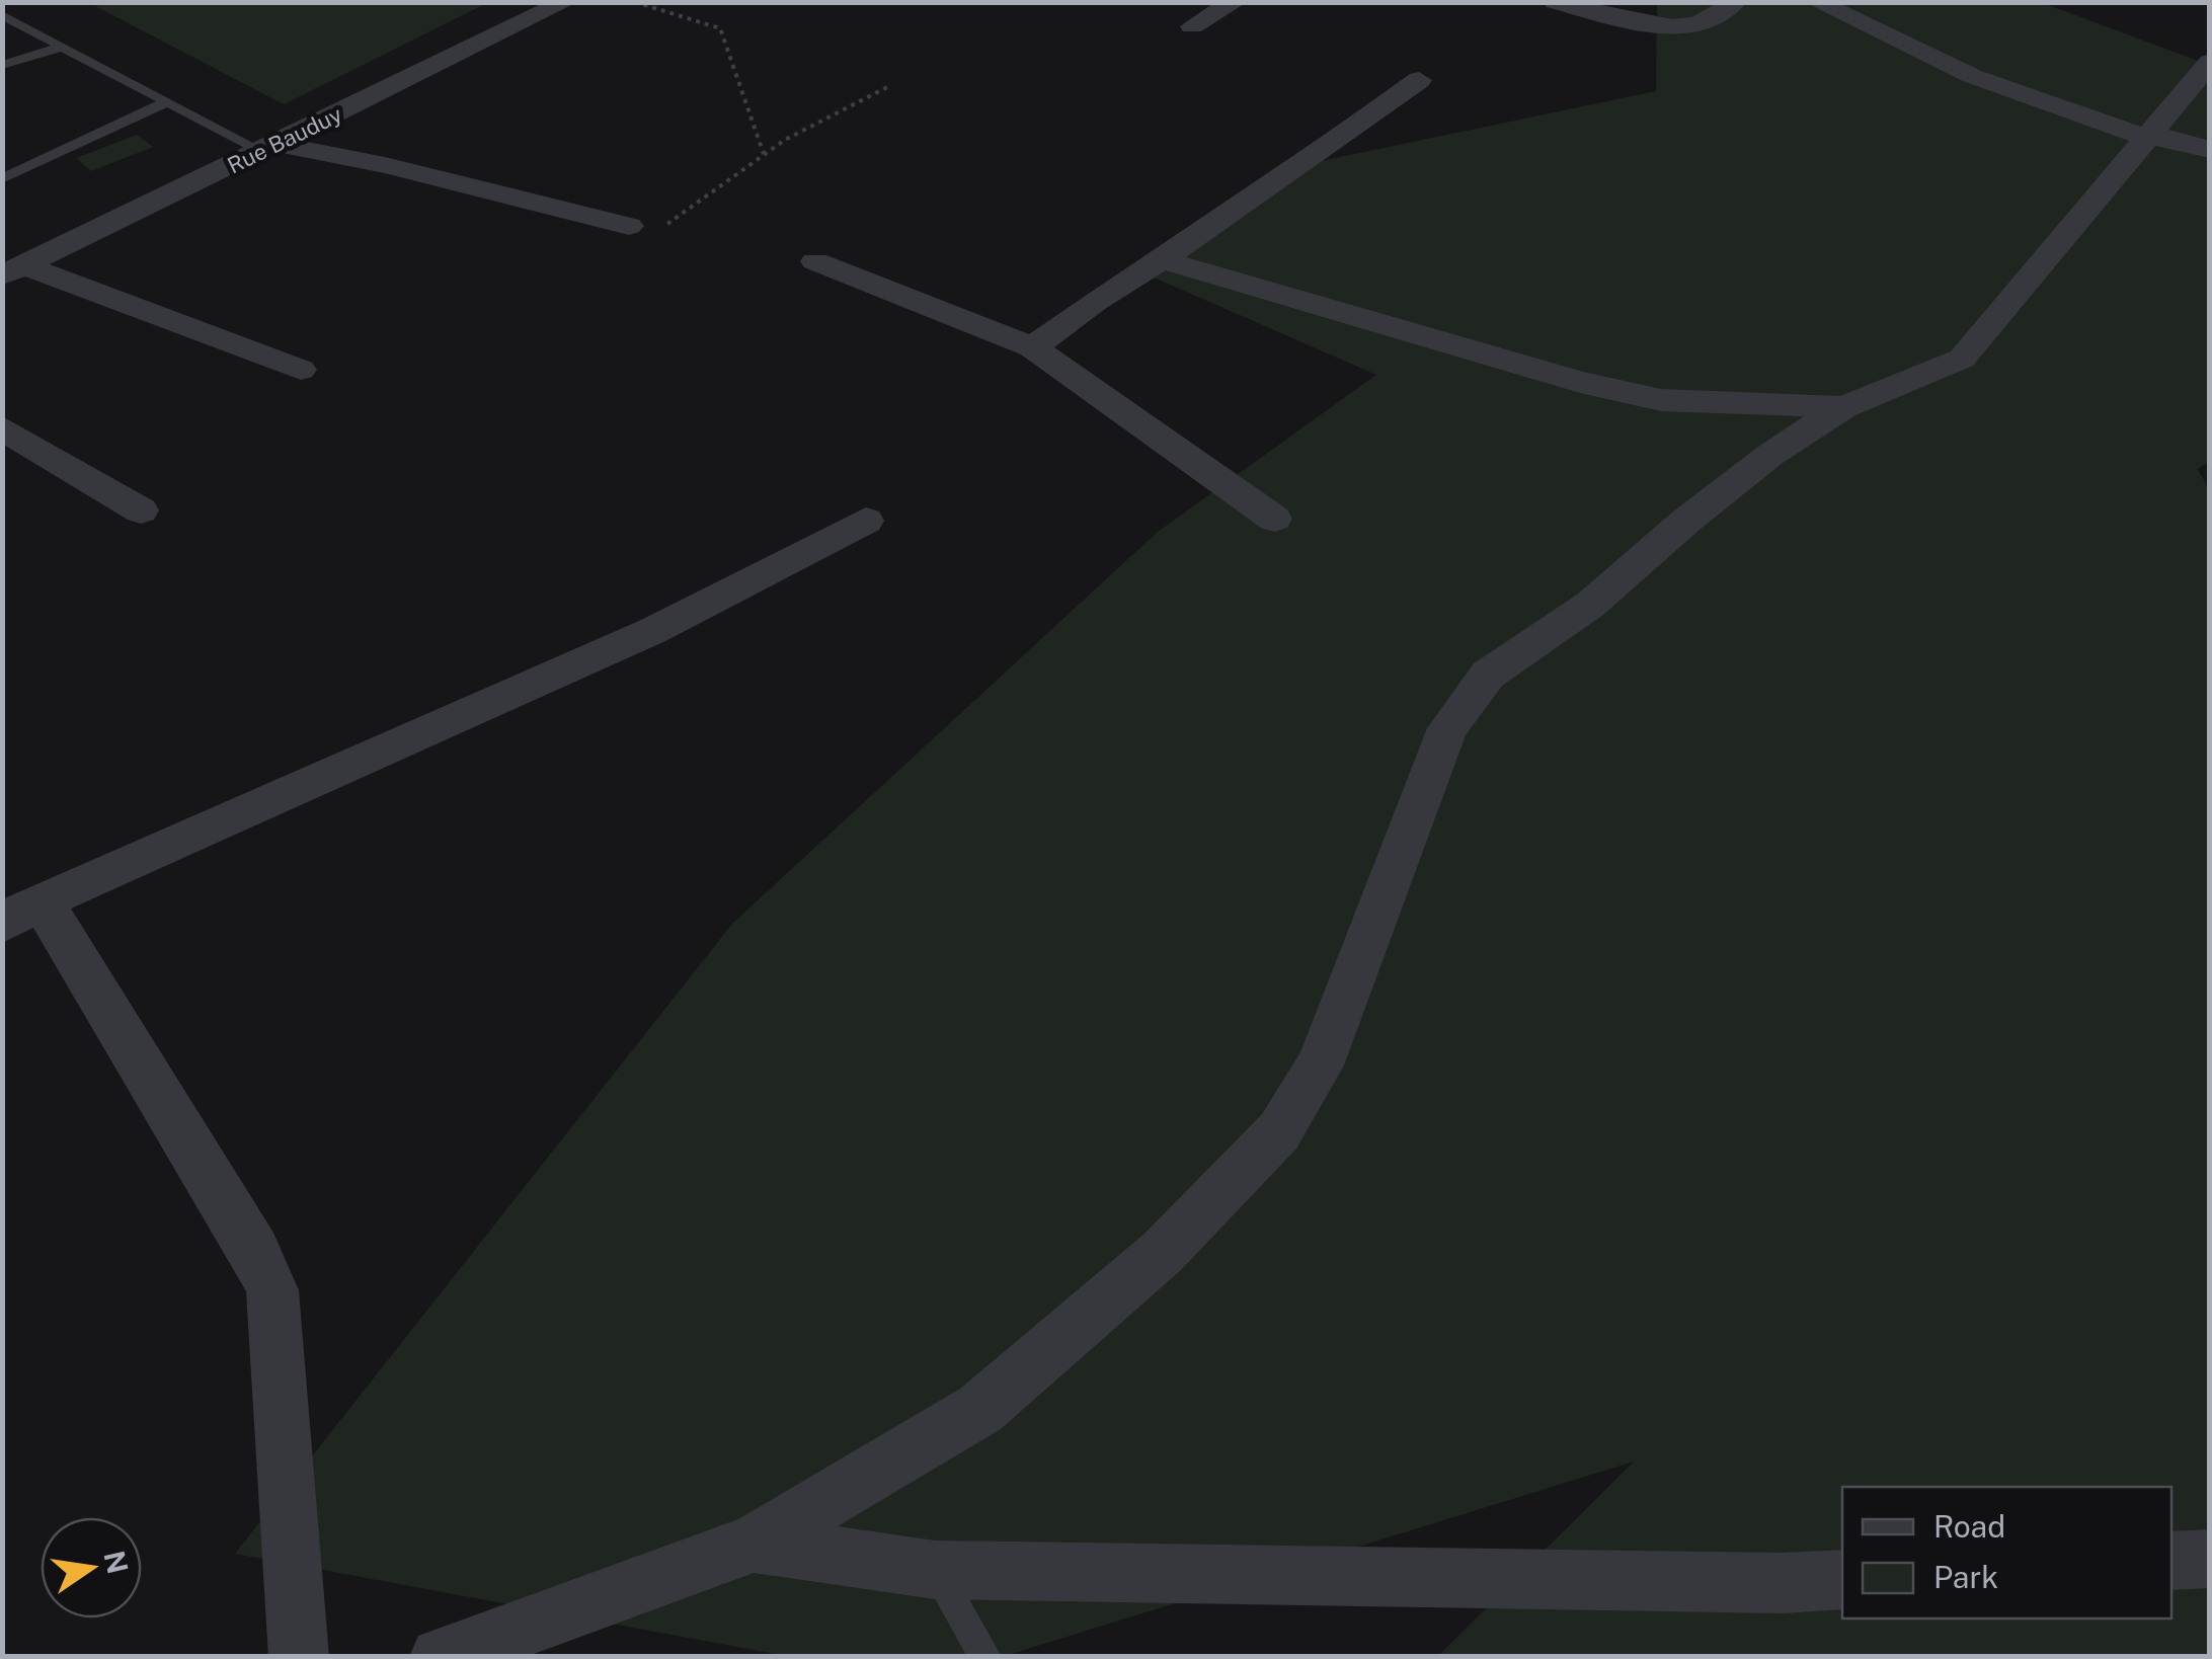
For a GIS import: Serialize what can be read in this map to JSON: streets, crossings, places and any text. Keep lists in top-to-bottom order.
{
  "streets": {
    "street": ["Rue Bauduy"]
  },
  "legend": ["Road", "Park"],
  "north": "right"
}
